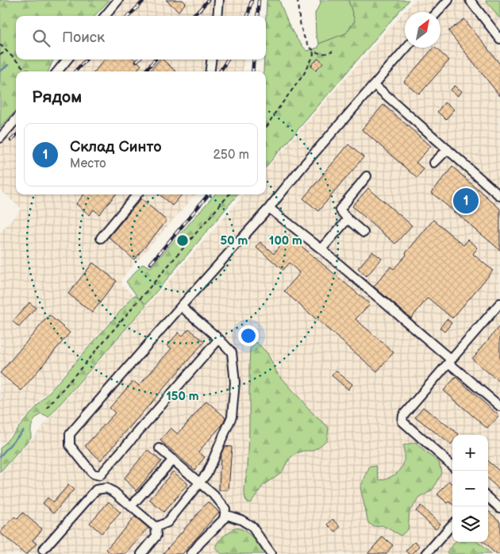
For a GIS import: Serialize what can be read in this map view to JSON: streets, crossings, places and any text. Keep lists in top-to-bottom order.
{
  "north": "top right",
  "page": {
    "search": "Поиск",
    "heading": "Рядом",
    "list": [
      {
        "mark": "1",
        "name": "Склад Синто",
        "note": "Место",
        "value": "250 m"
      }
    ],
    "pins": "1",
    "map_buttons": ["+", "−"]
  },
  "rings": ["50 m", "100 m", "150 m"]
}
